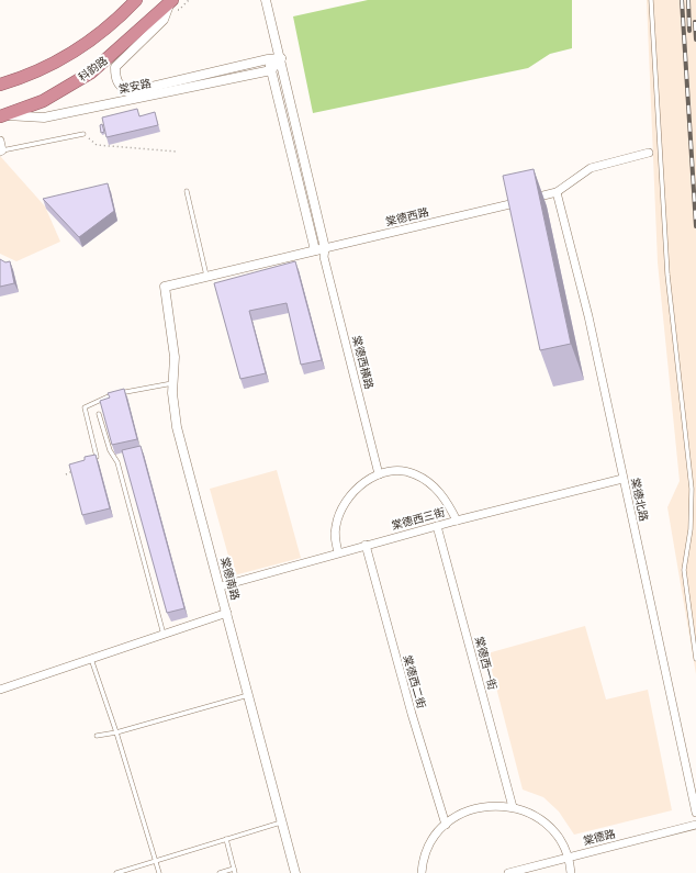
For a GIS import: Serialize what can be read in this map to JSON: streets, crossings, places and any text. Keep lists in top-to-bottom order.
{
  "streets": {
    "highway": ["科韵路"],
    "street": [
      "棠安路",
      "棠德西路",
      "棠德西横路",
      "棠德北路",
      "棠德西三街",
      "棠德南路",
      "棠德西一街",
      "棠德西二街",
      "棠德路"
    ]
  },
  "crossings": [
    ["科韵路", "棠安路"],
    ["棠德西路", "棠德西横路"],
    ["棠德西路", "棠德北路"],
    ["棠德西路", "棠德南路"],
    ["棠德北路", "棠德西三街"],
    ["棠德西三街", "棠德南路"],
    ["棠德西三街", "棠德西一街"],
    ["棠德西三街", "棠德西二街"]
  ]
}
